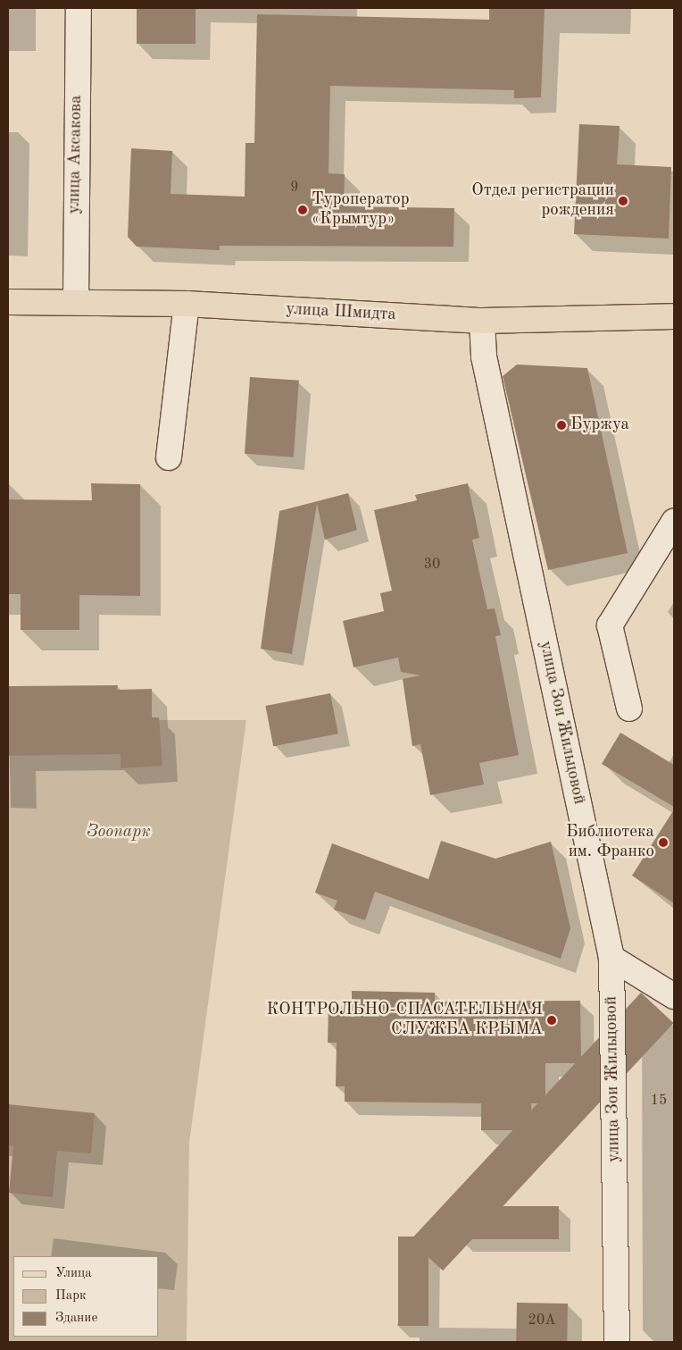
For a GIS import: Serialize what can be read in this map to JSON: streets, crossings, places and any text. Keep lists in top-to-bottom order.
{
  "streets": {
    "main road": ["улица Шмидта"],
    "street": ["улица Аксакова", "улица Зои Жильцовой"]
  },
  "crossings": [
    ["улица Аксакова", "улица Шмидта"],
    ["улица Шмидта", "улица Зои Жильцовой"]
  ],
  "parks": ["Зоопарк"],
  "places": [
    "Отдел регистрации рождения",
    "Туроператор «Крымтур»",
    "Буржуа",
    "Библиотека им. Франко",
    "КОНТРОЛЬНО-СПАСАТЕЛЬНАЯ СЛУЖБА КРЫМА"
  ],
  "house_numbers": [
    "9",
    "30",
    "15",
    "20А"
  ],
  "legend": ["Улица", "Парк", "Здание"]
}
